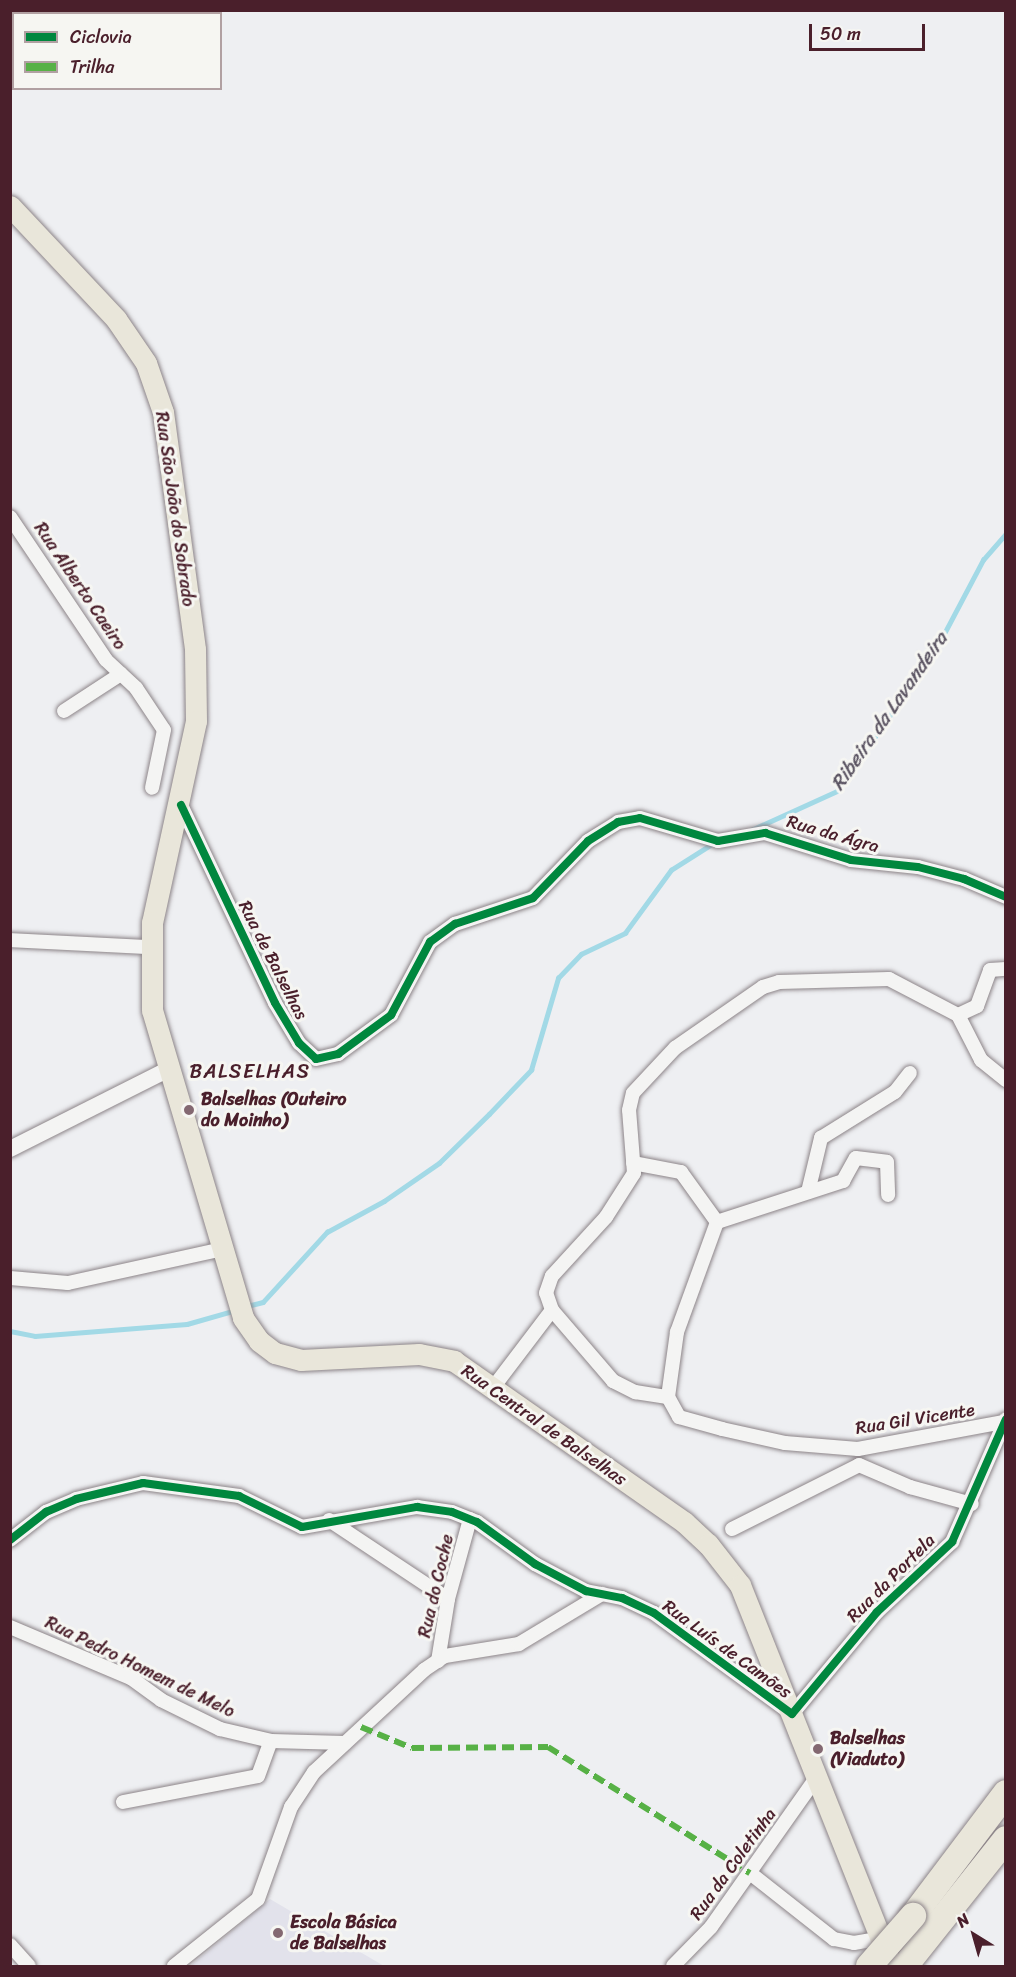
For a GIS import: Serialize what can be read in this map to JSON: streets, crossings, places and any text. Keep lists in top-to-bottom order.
{
  "streets": {
    "main road": ["Rua São João do Sobrado", "Rua Central de Balselhas"],
    "street": [
      "Rua Alberto Caeiro",
      "Rua da Ágra",
      "Rua de Balselhas",
      "Rua Gil Vicente",
      "Rua da Portela",
      "Rua do Coche",
      "Rua Luís de Camões",
      "Rua Pedro Homem de Melo",
      "Rua da Coletinha"
    ]
  },
  "crossings": [
    ["Rua São João do Sobrado", "Rua Central de Balselhas"],
    ["Rua da Ágra", "Rua de Balselhas"],
    ["Rua de Balselhas", "Rua Central de Balselhas"],
    ["Rua Gil Vicente", "Rua da Portela"],
    ["Rua Central de Balselhas", "Rua da Portela"],
    ["Rua Central de Balselhas", "Rua Luís de Camões"],
    ["Rua Central de Balselhas", "Rua da Coletinha"],
    ["Rua da Portela", "Rua Luís de Camões"],
    ["Rua do Coche", "Rua Luís de Camões"]
  ],
  "districts": ["BALSELHAS"],
  "water": ["Ribeira da Lavandeira"],
  "places": ["Balselhas (Outeiro do Moinho)", "Balselhas (Viaduto)", "Escola Básica de Balselhas"],
  "legend": ["Ciclovia", "Trilha"],
  "scale_bar": "50 m",
  "north": "top left"
}
